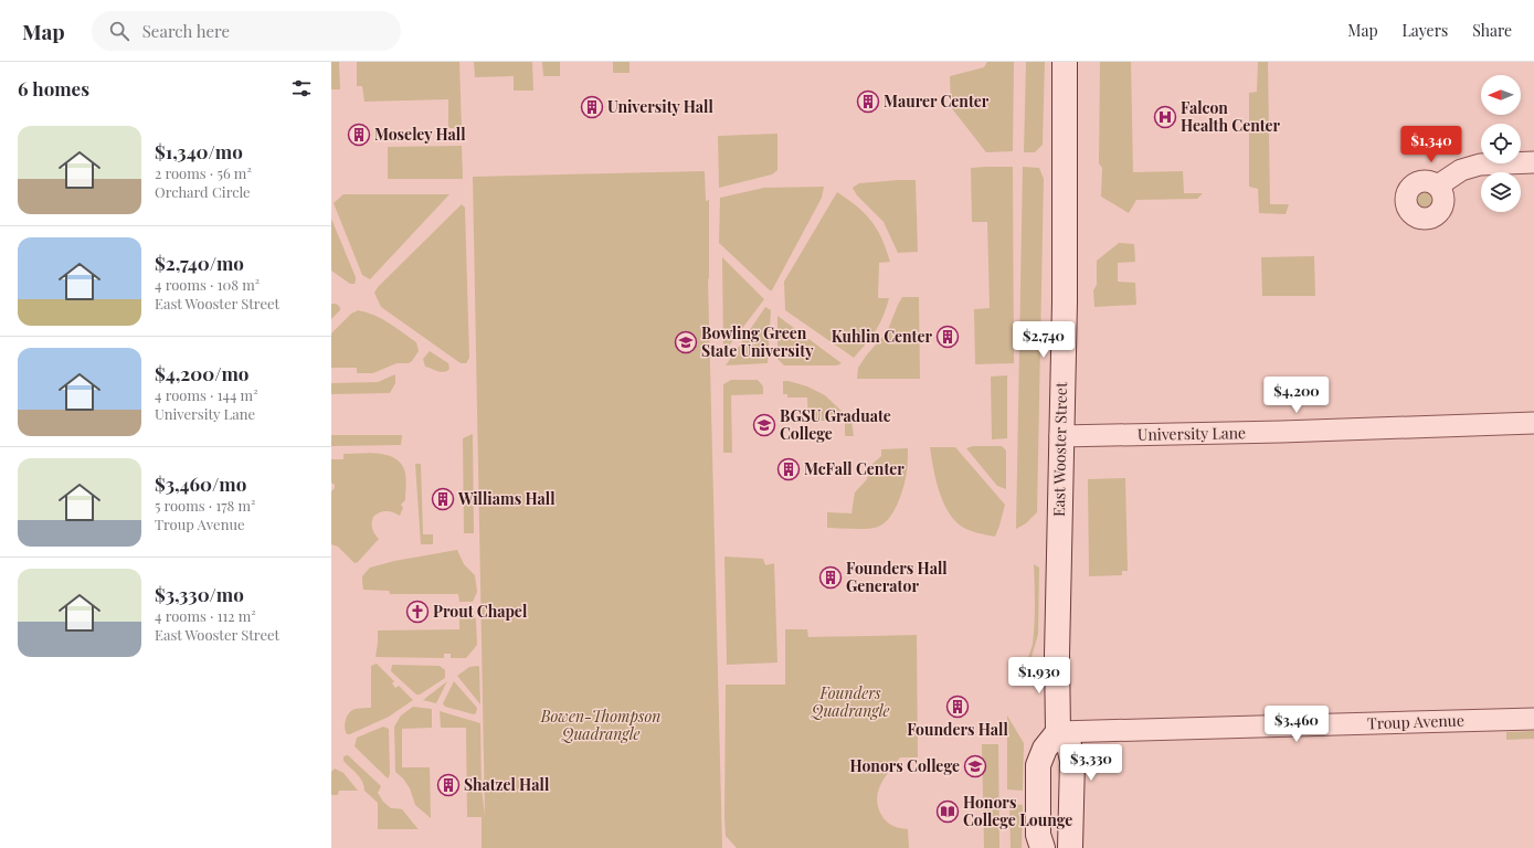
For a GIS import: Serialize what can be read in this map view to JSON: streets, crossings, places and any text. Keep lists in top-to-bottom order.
{
  "streets": {
    "main road": ["East Wooster Street"],
    "street": ["University Lane", "Troup Avenue"]
  },
  "crossings": [
    ["University Lane", "East Wooster Street"],
    ["East Wooster Street", "Troup Avenue"]
  ],
  "parks": ["Founders Quadrangle", "Bowen-Thompson Quadrangle"],
  "places": {
    "building": [
      "Maurer Center",
      "University Hall",
      "Moseley Hall",
      "Kuhlin Center",
      "McFall Center",
      "Williams Hall",
      "Founders Hall Generator",
      "Founders Hall",
      "Shatzel Hall"
    ],
    "hospital": ["Falcon Health Center"],
    "school or university": ["Bowling Green State University", "BGSU Graduate College", "Honors College"],
    "church": ["Prout Chapel"],
    "library": ["Honors College Lounge"]
  },
  "north": "left",
  "page": {
    "header": "Map",
    "search": "Search here",
    "nav": ["Map", "Layers", "Share"],
    "heading": "6 homes",
    "list": [
      {
        "name": "$1,340/mo",
        "note": "2 rooms · 56 m² · Orchard Circle"
      },
      {
        "name": "$2,740/mo",
        "note": "4 rooms · 108 m² · East Wooster Street"
      },
      {
        "name": "$4,200/mo",
        "note": "4 rooms · 144 m² · University Lane"
      },
      {
        "name": "$3,460/mo",
        "note": "5 rooms · 178 m² · Troup Avenue"
      },
      {
        "name": "$3,330/mo",
        "note": "4 rooms · 112 m² · East Wooster Street"
      }
    ],
    "price": [
      "$1,340",
      "$2,740",
      "$4,200",
      "$1,930",
      "$3,460",
      "$3,330"
    ]
  }
}
